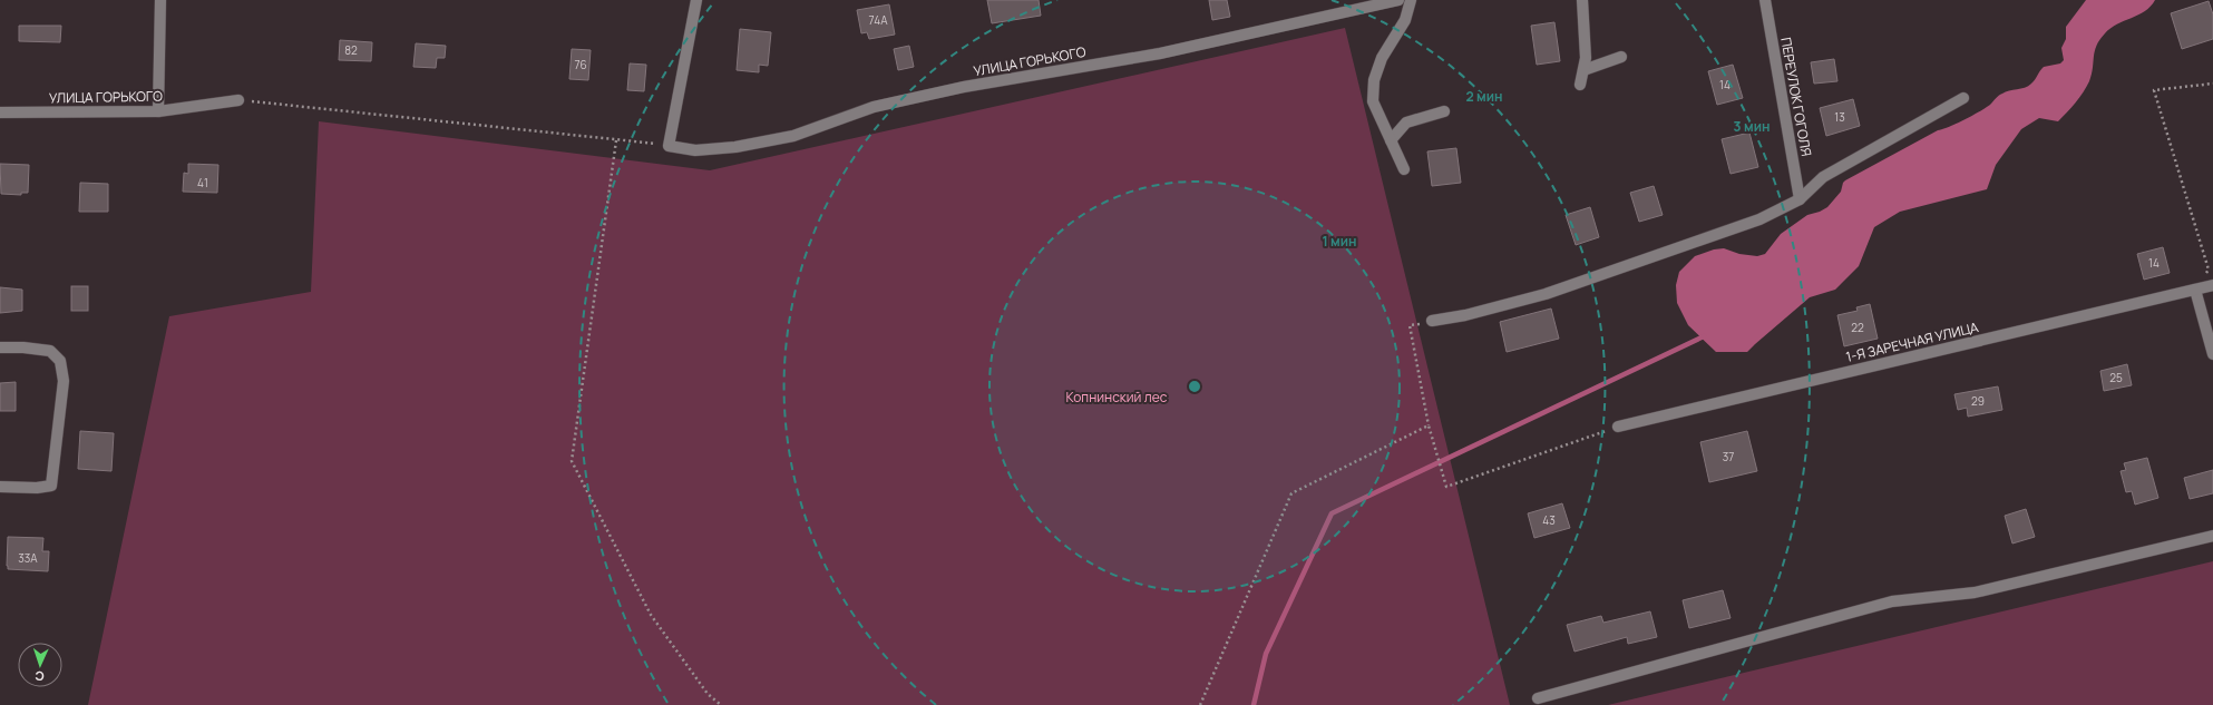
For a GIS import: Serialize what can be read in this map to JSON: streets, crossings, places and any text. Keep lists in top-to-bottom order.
{
  "streets": {
    "street": ["УЛИЦА ГОРЬКОГО", "ПЕРЕУЛОК ГОГОЛЯ", "1-Я ЗАРЕЧНАЯ УЛИЦА"]
  },
  "parks": ["Копнинский лес"],
  "house_numbers": [
    "74А",
    "82",
    "76",
    "14",
    "13",
    "41",
    "14",
    "22",
    "25",
    "29",
    "37",
    "43",
    "33А"
  ],
  "north": "bottom",
  "rings": ["2 мин", "3 мин", "1 мин"]
}
